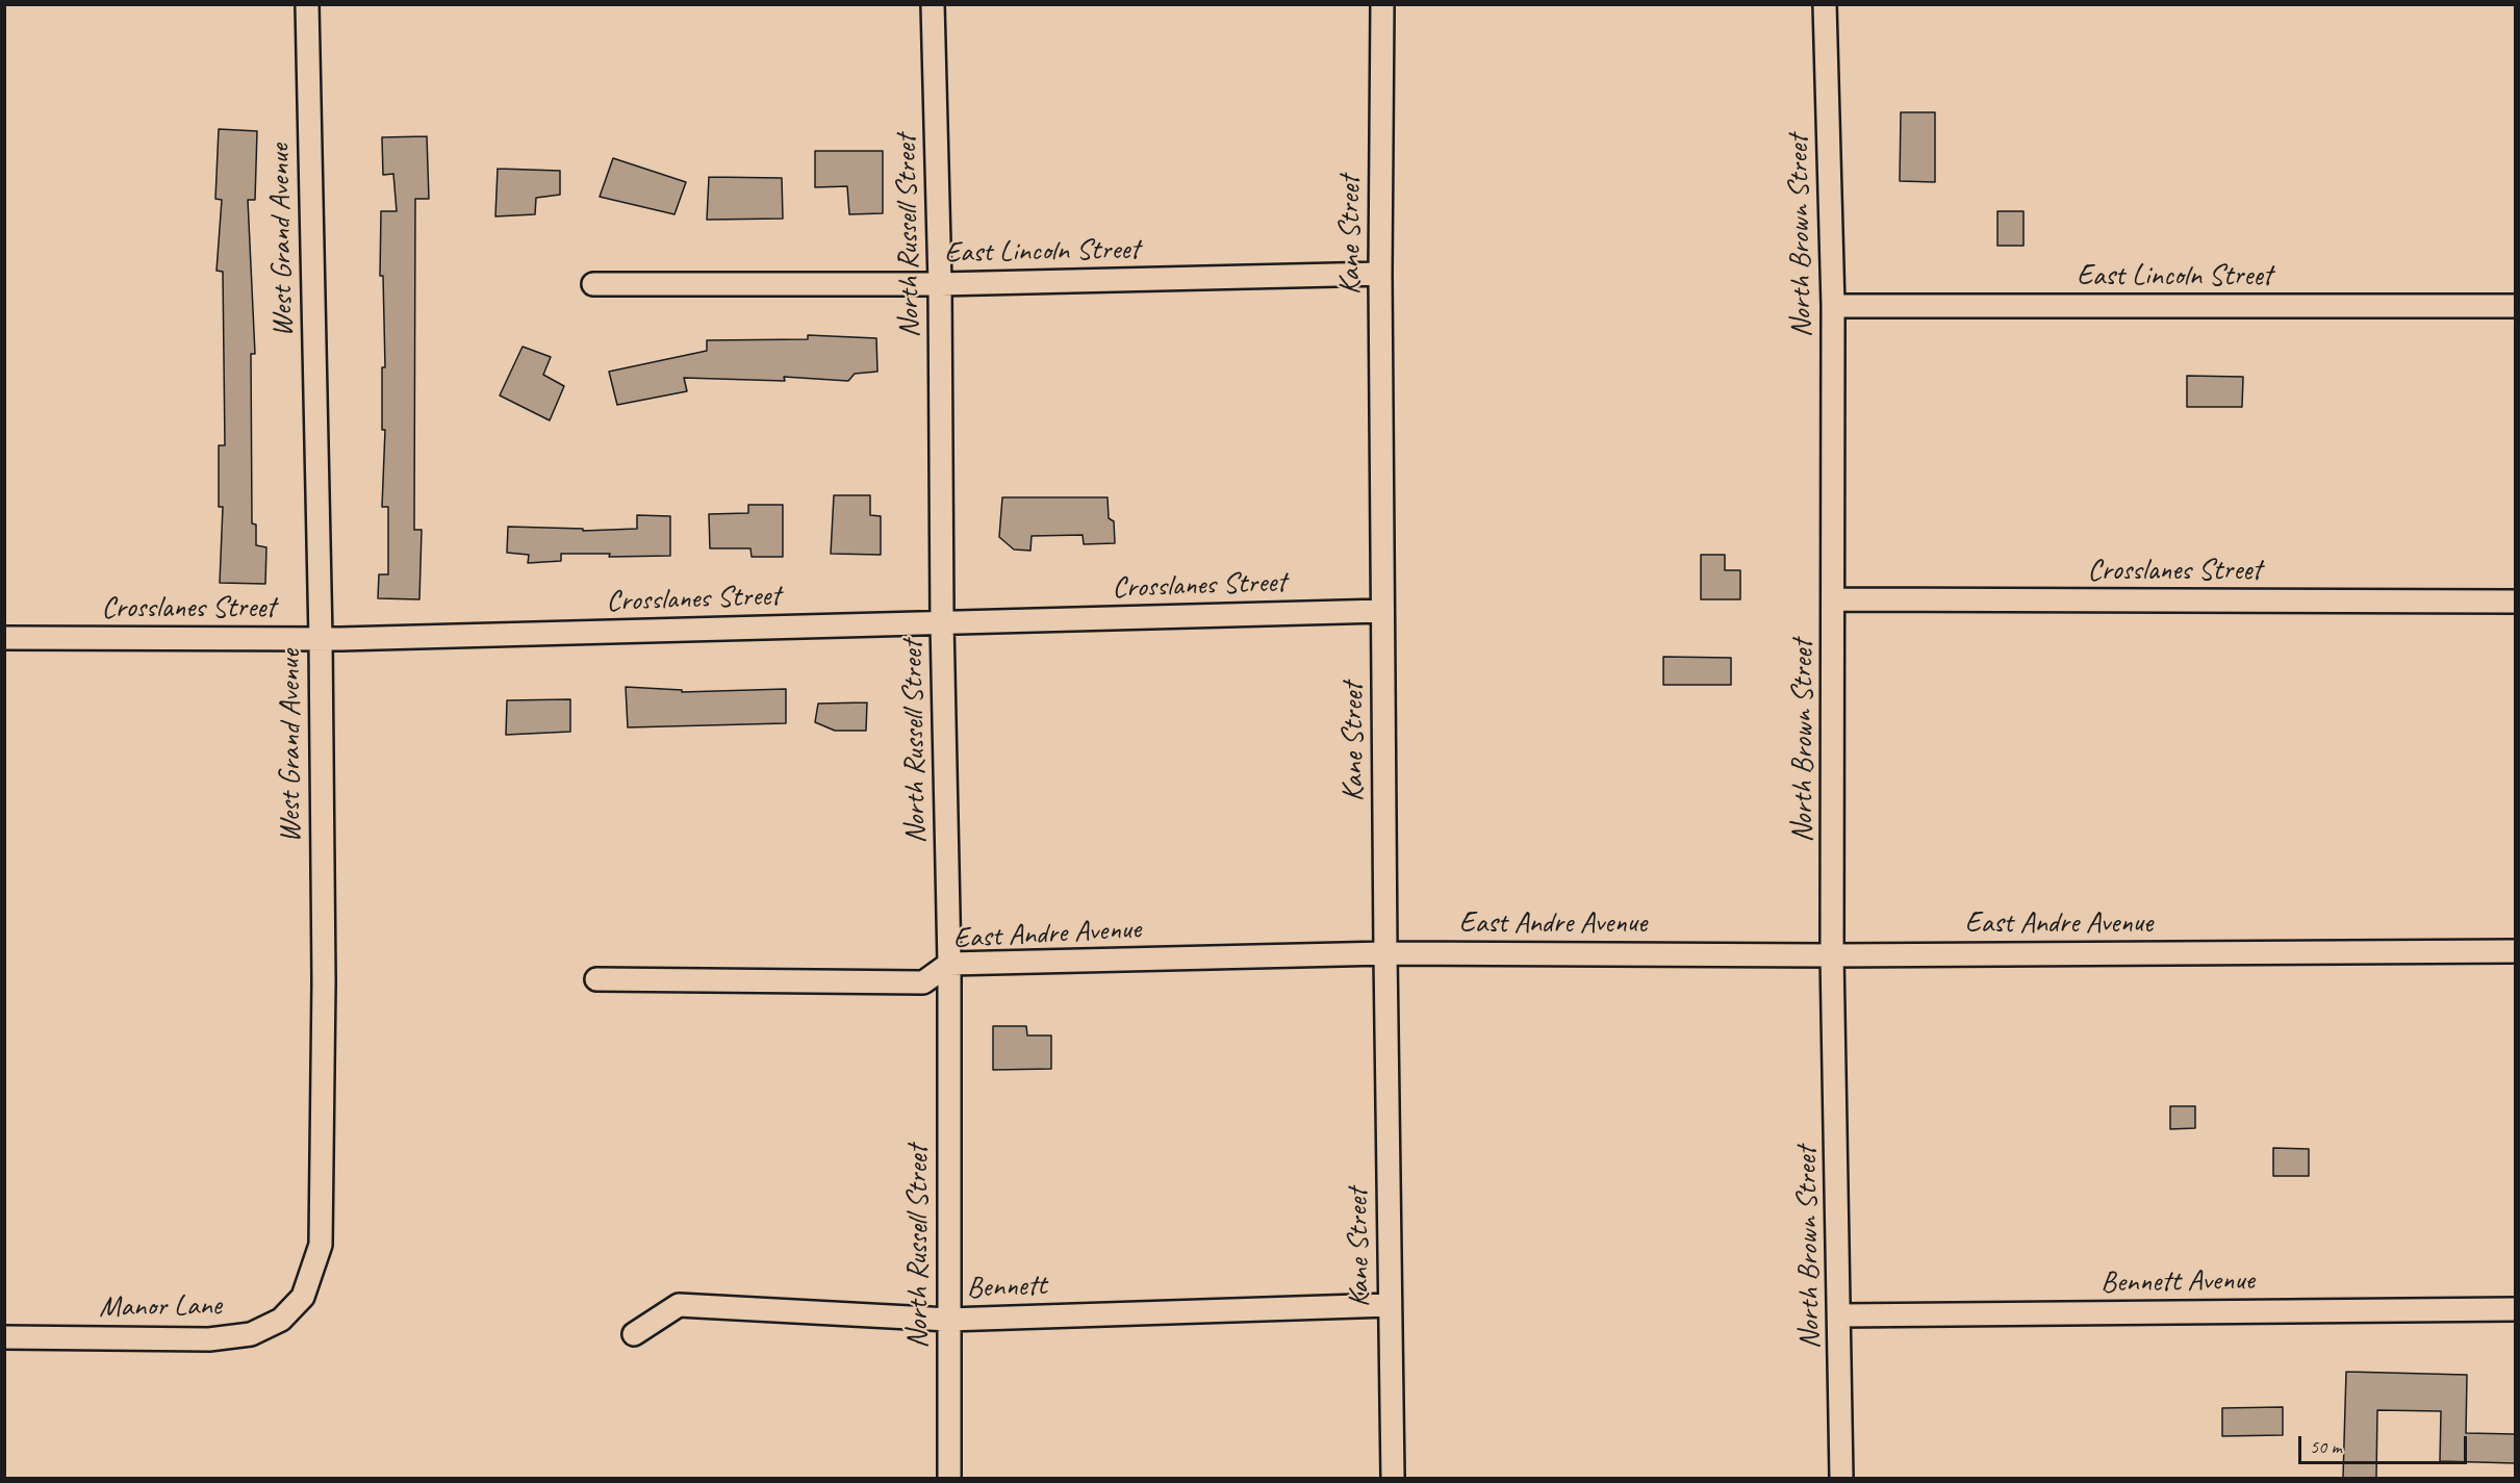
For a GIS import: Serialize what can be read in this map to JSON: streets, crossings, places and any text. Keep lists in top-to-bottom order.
{
  "streets": {
    "street": [
      "Kane Street",
      "North Russell Street",
      "North Brown Street",
      "West Grand Avenue",
      "East Lincoln Street",
      "Crosslanes Street",
      "East Andre Avenue",
      "Bennett Avenue",
      "Bennett",
      "Manor Lane"
    ]
  },
  "crossings": [
    ["Kane Street", "East Lincoln Street"],
    ["Kane Street", "Crosslanes Street"],
    ["Kane Street", "East Andre Avenue"],
    ["Kane Street", "Bennett"],
    ["North Russell Street", "East Lincoln Street"],
    ["North Russell Street", "Crosslanes Street"],
    ["North Russell Street", "East Andre Avenue"],
    ["North Russell Street", "Bennett"],
    ["North Brown Street", "East Lincoln Street"],
    ["North Brown Street", "Crosslanes Street"],
    ["North Brown Street", "East Andre Avenue"],
    ["North Brown Street", "Bennett Avenue"],
    ["West Grand Avenue", "Crosslanes Street"],
    ["West Grand Avenue", "Manor Lane"]
  ],
  "scale_bar": "50 m"
}
